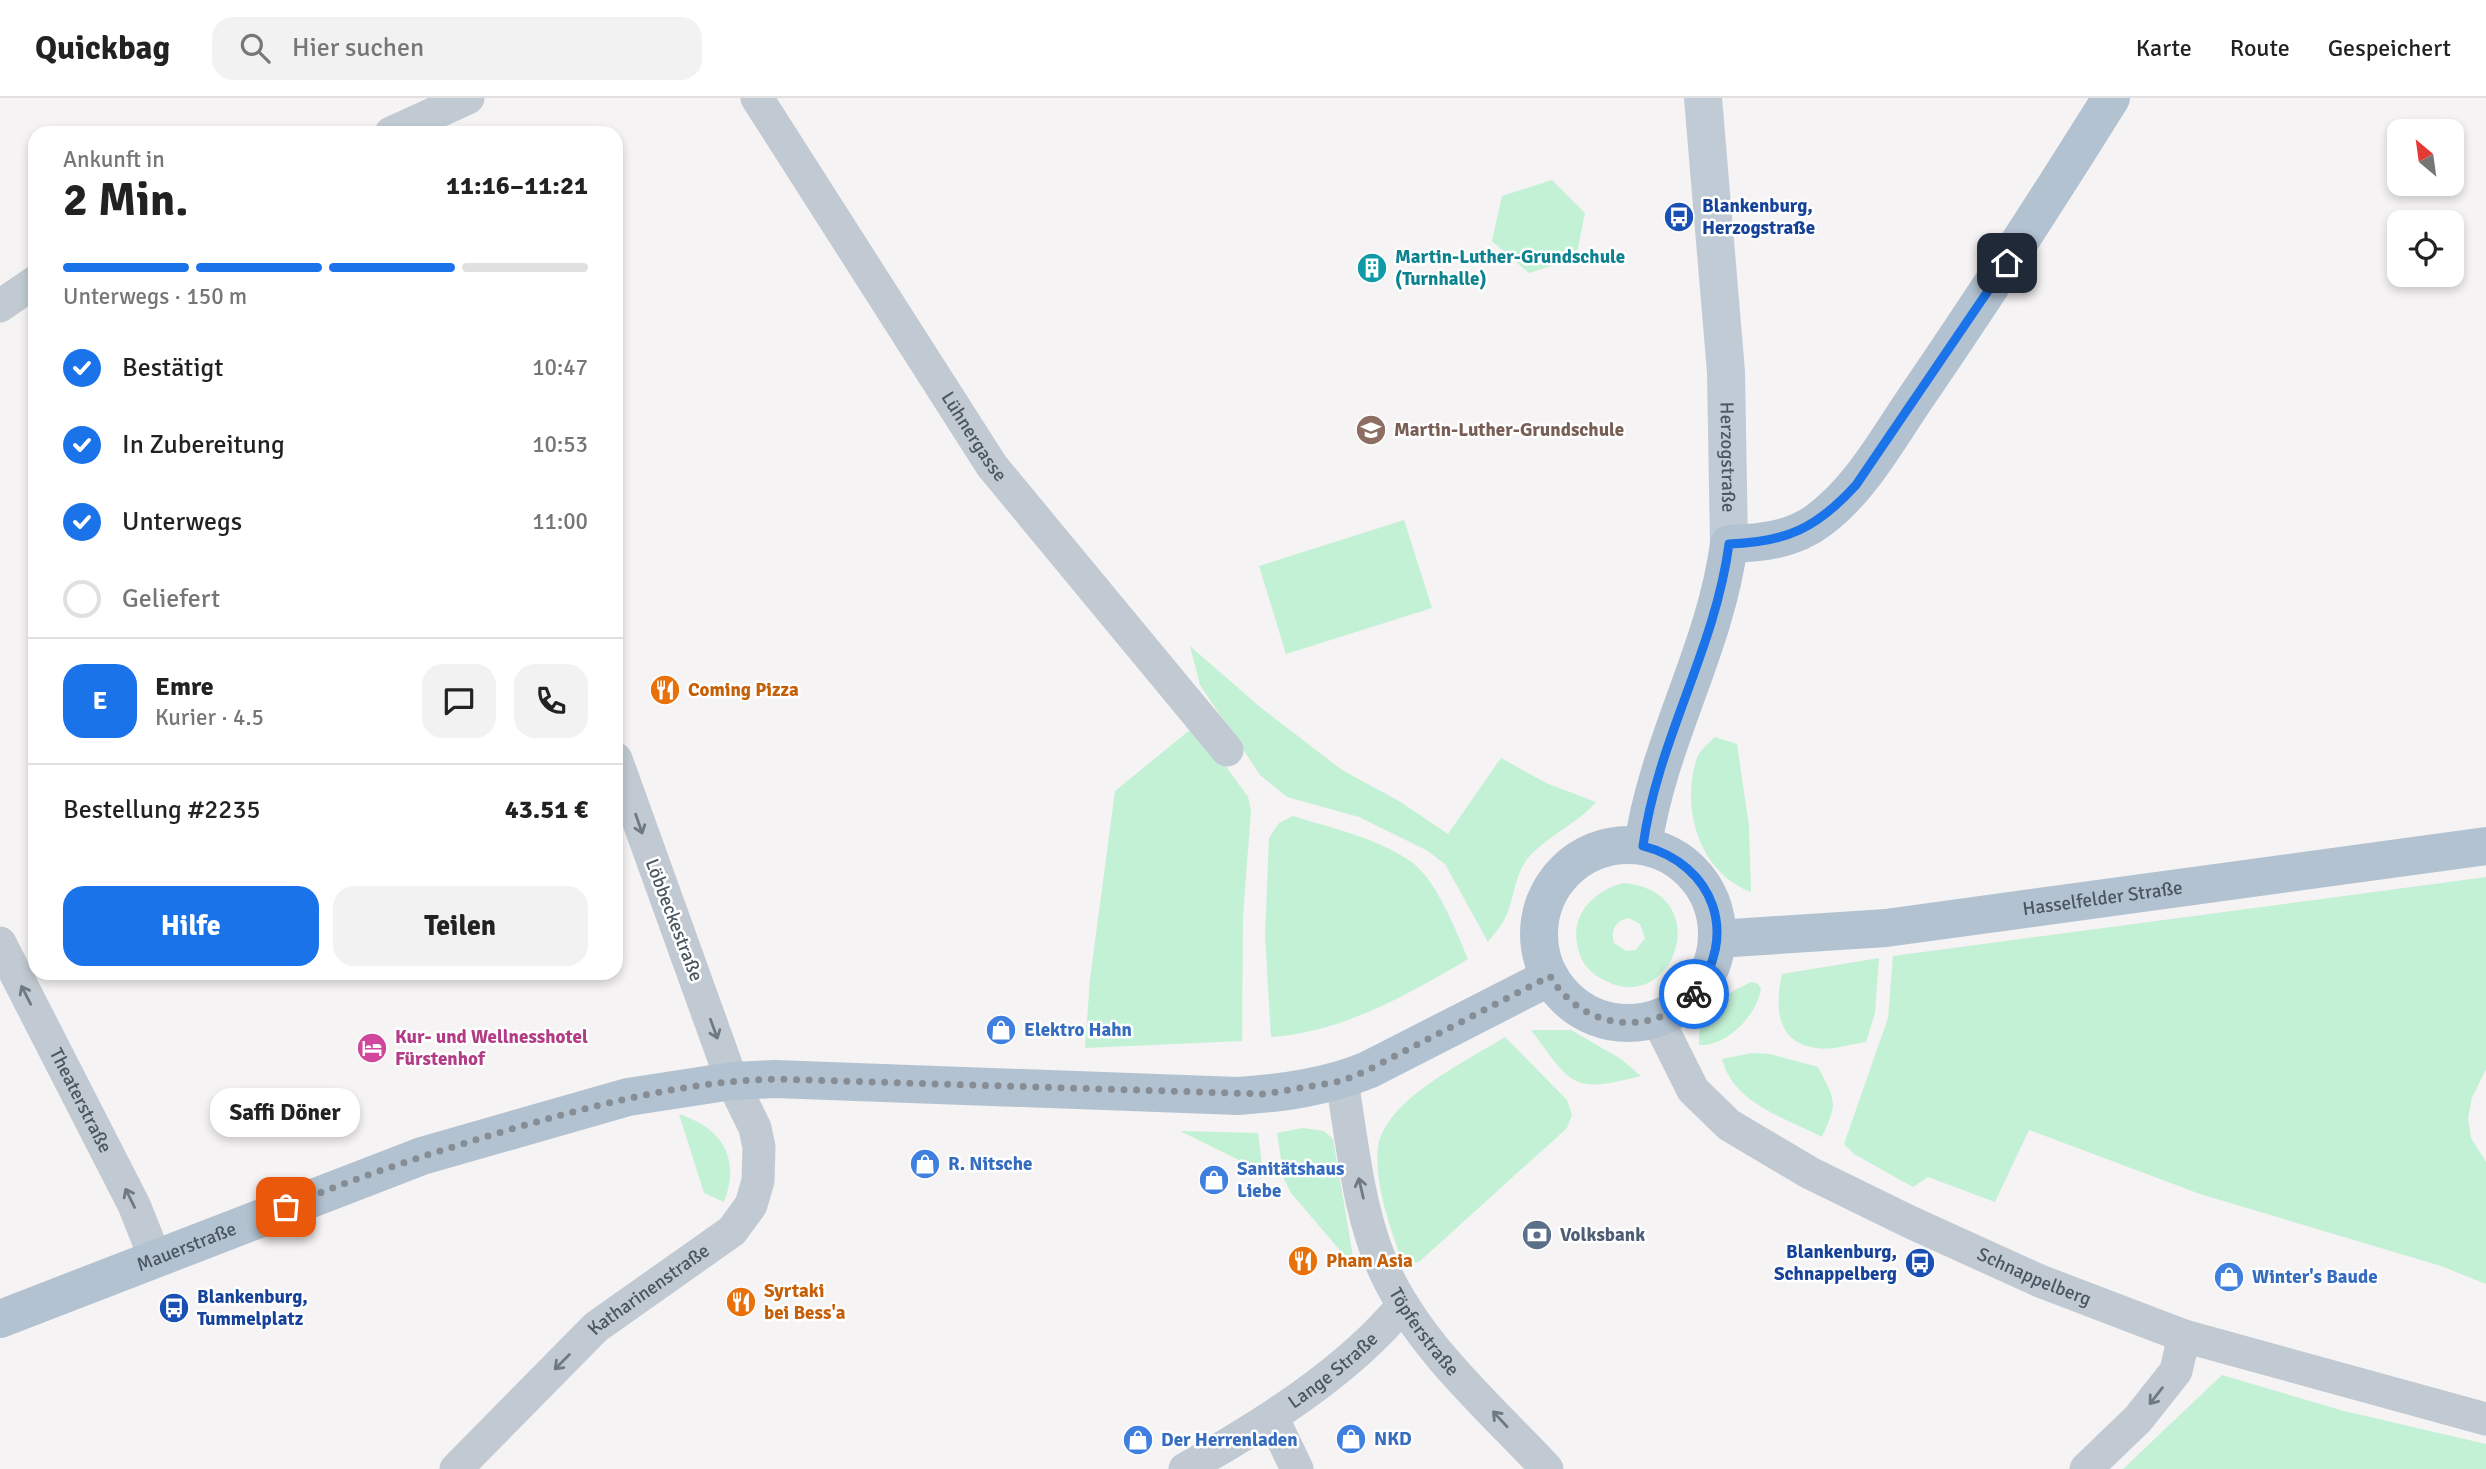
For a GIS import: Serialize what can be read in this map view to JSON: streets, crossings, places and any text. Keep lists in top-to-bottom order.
{
  "streets": {
    "main road": ["Herzogstraße", "Hasselfelder Straße", "Mauerstraße"],
    "street": [
      "Lühnergasse",
      "Löbbeckestraße",
      "Theaterstraße",
      "Schnappelberg",
      "Katharinenstraße",
      "Töpferstraße",
      "Lange Straße"
    ]
  },
  "crossings": [
    ["Herzogstraße", "Hasselfelder Straße"],
    ["Herzogstraße", "Mauerstraße"],
    ["Herzogstraße", "Schnappelberg"],
    ["Hasselfelder Straße", "Mauerstraße"],
    ["Hasselfelder Straße", "Schnappelberg"],
    ["Löbbeckestraße", "Mauerstraße"],
    ["Löbbeckestraße", "Katharinenstraße"],
    ["Theaterstraße", "Mauerstraße"],
    ["Mauerstraße", "Schnappelberg"],
    ["Mauerstraße", "Katharinenstraße"],
    ["Mauerstraße", "Töpferstraße"],
    ["Töpferstraße", "Lange Straße"]
  ],
  "one_way": [
    "Löbbeckestraße",
    "Theaterstraße",
    "Katharinenstraße",
    "Töpferstraße"
  ],
  "places": {
    "bus stop": ["Blankenburg, Herzogstraße", "Blankenburg, Schnappelberg", "Blankenburg, Tummelplatz"],
    "building": ["Martin-Luther-Grundschule (Turnhalle)"],
    "school or university": ["Martin-Luther-Grundschule"],
    "restaurant": ["Coming Pizza", "Pham Asia", "Syrtaki bei Bess'a"],
    "shop": [
      "Elektro Hahn",
      "R. Nitsche",
      "Sanitätshaus Liebe",
      "Winter's Baude",
      "NKD",
      "Der Herrenladen"
    ],
    "hotel": ["Kur- und Wellnesshotel Fürstenhof"],
    "other": ["Saffi Döner"],
    "bank": ["Volksbank"]
  },
  "north": "top left",
  "page": {
    "header": "Quickbag",
    "search": "Hier suchen",
    "nav": ["Karte", "Route", "Gespeichert"],
    "heading": ["2 Min.", "Ankunft in", "11:16–11:21"],
    "panel": [
      "Emre",
      "Kurier · 4.5",
      "Bestellung #2235",
      "43.51 €"
    ],
    "bar": "Unterwegs · 150 m",
    "list": [
      ["Bestätigt", "10:47"],
      ["In Zubereitung", "10:53"],
      ["Unterwegs", "11:00"],
      "Geliefert"
    ],
    "round": "E",
    "buttons": ["Hilfe", "Teilen"],
    "bubble": "Saffi Döner"
  }
}
